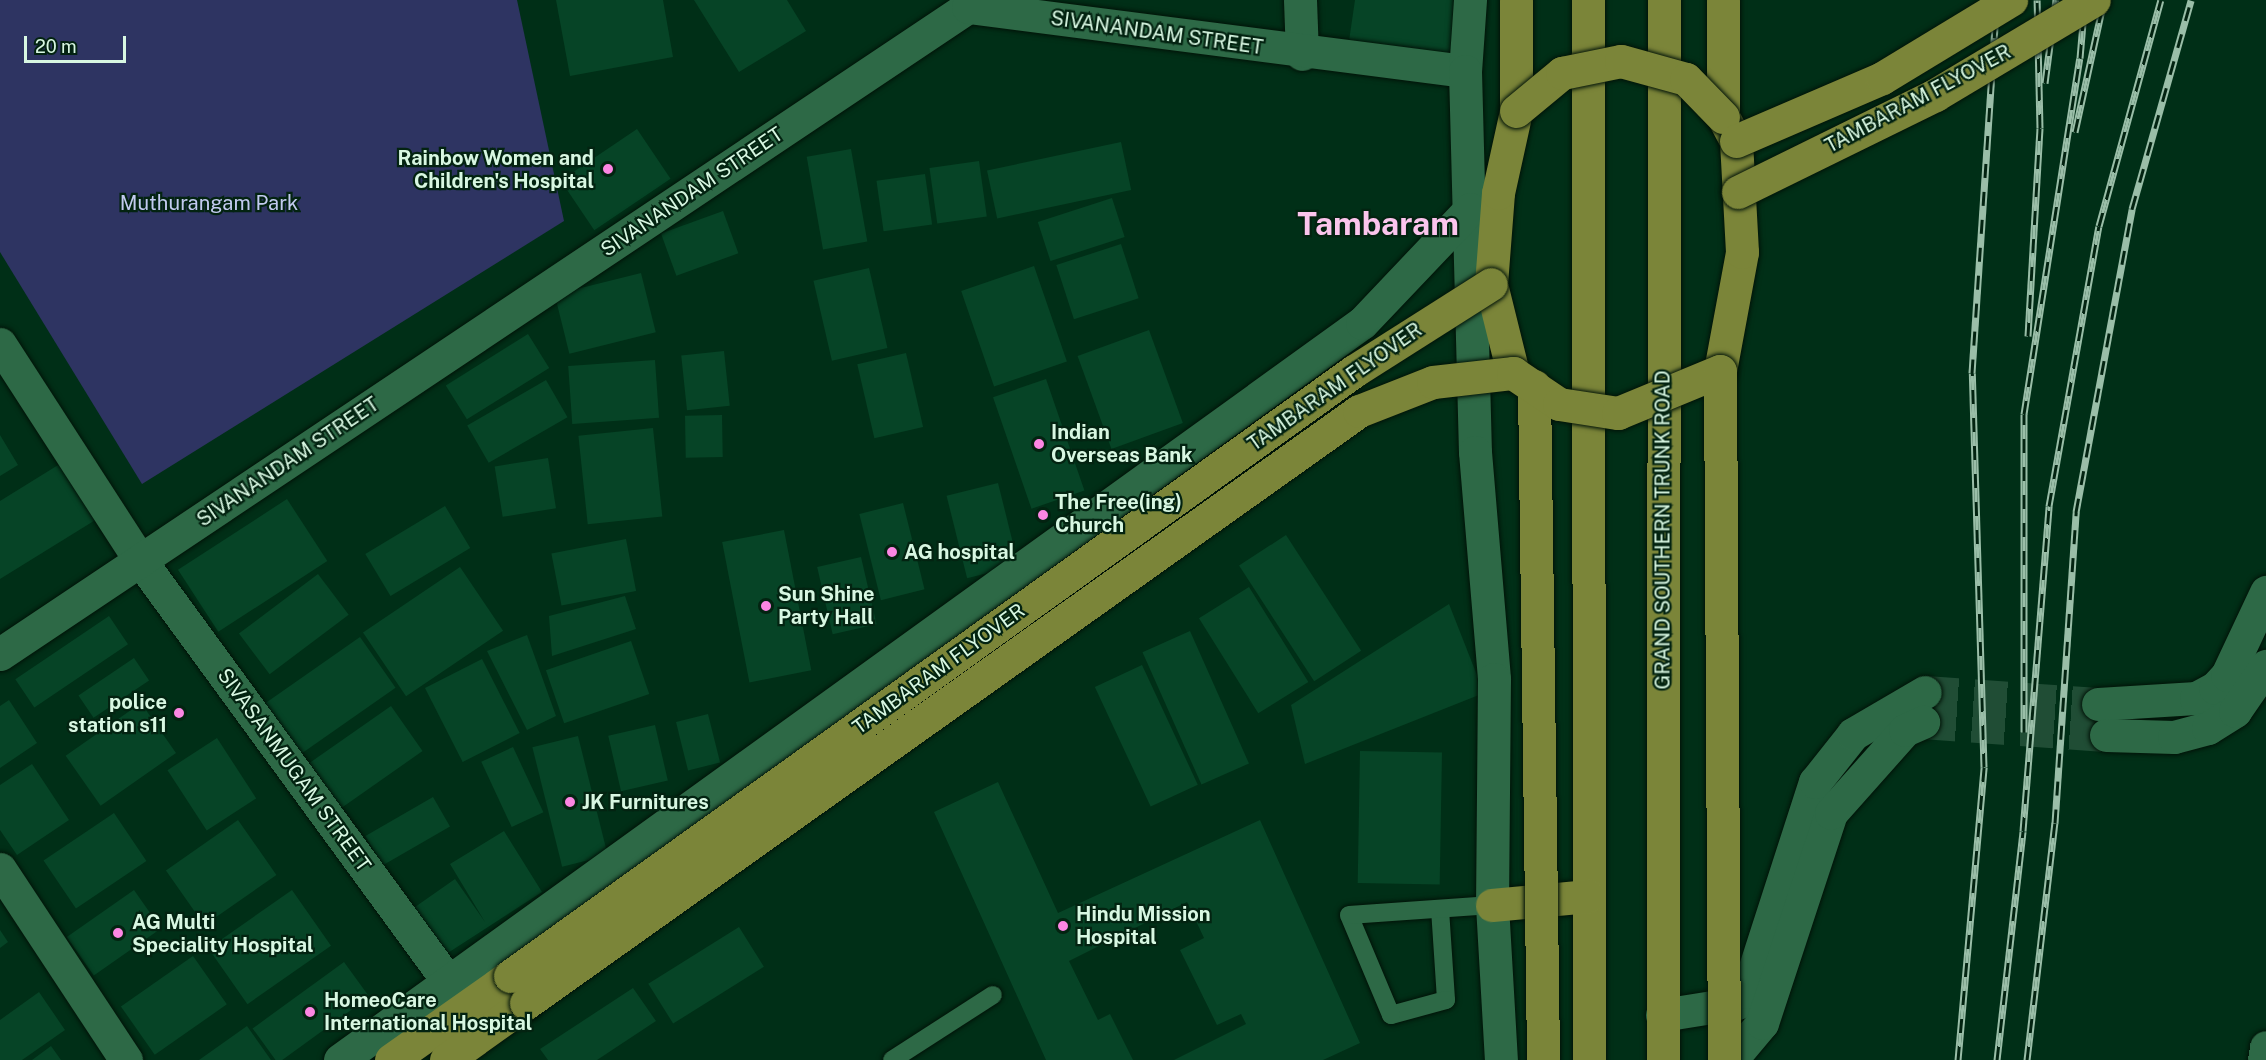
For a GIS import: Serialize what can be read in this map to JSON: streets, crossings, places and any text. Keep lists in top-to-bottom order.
{
  "streets": {
    "main road": ["TAMBARAM FLYOVER", "GRAND SOUTHERN TRUNK ROAD"],
    "street": ["SIVANANDAM STREET", "SIVASANMUGAM STREET"]
  },
  "crossings": [
    ["SIVANANDAM STREET", "SIVASANMUGAM STREET"]
  ],
  "districts": ["Tambaram"],
  "parks": ["Muthurangam Park"],
  "places": [
    "Rainbow Women and Children's Hospital",
    "Indian Overseas Bank",
    "The Free(ing) Church",
    "AG hospital",
    "Sun Shine Party Hall",
    "police station s11",
    "JK Furnitures",
    "Hindu Mission Hospital",
    "AG Multi Speciality Hospital",
    "HomeoCare International Hospital"
  ],
  "scale_bar": "20 m"
}
